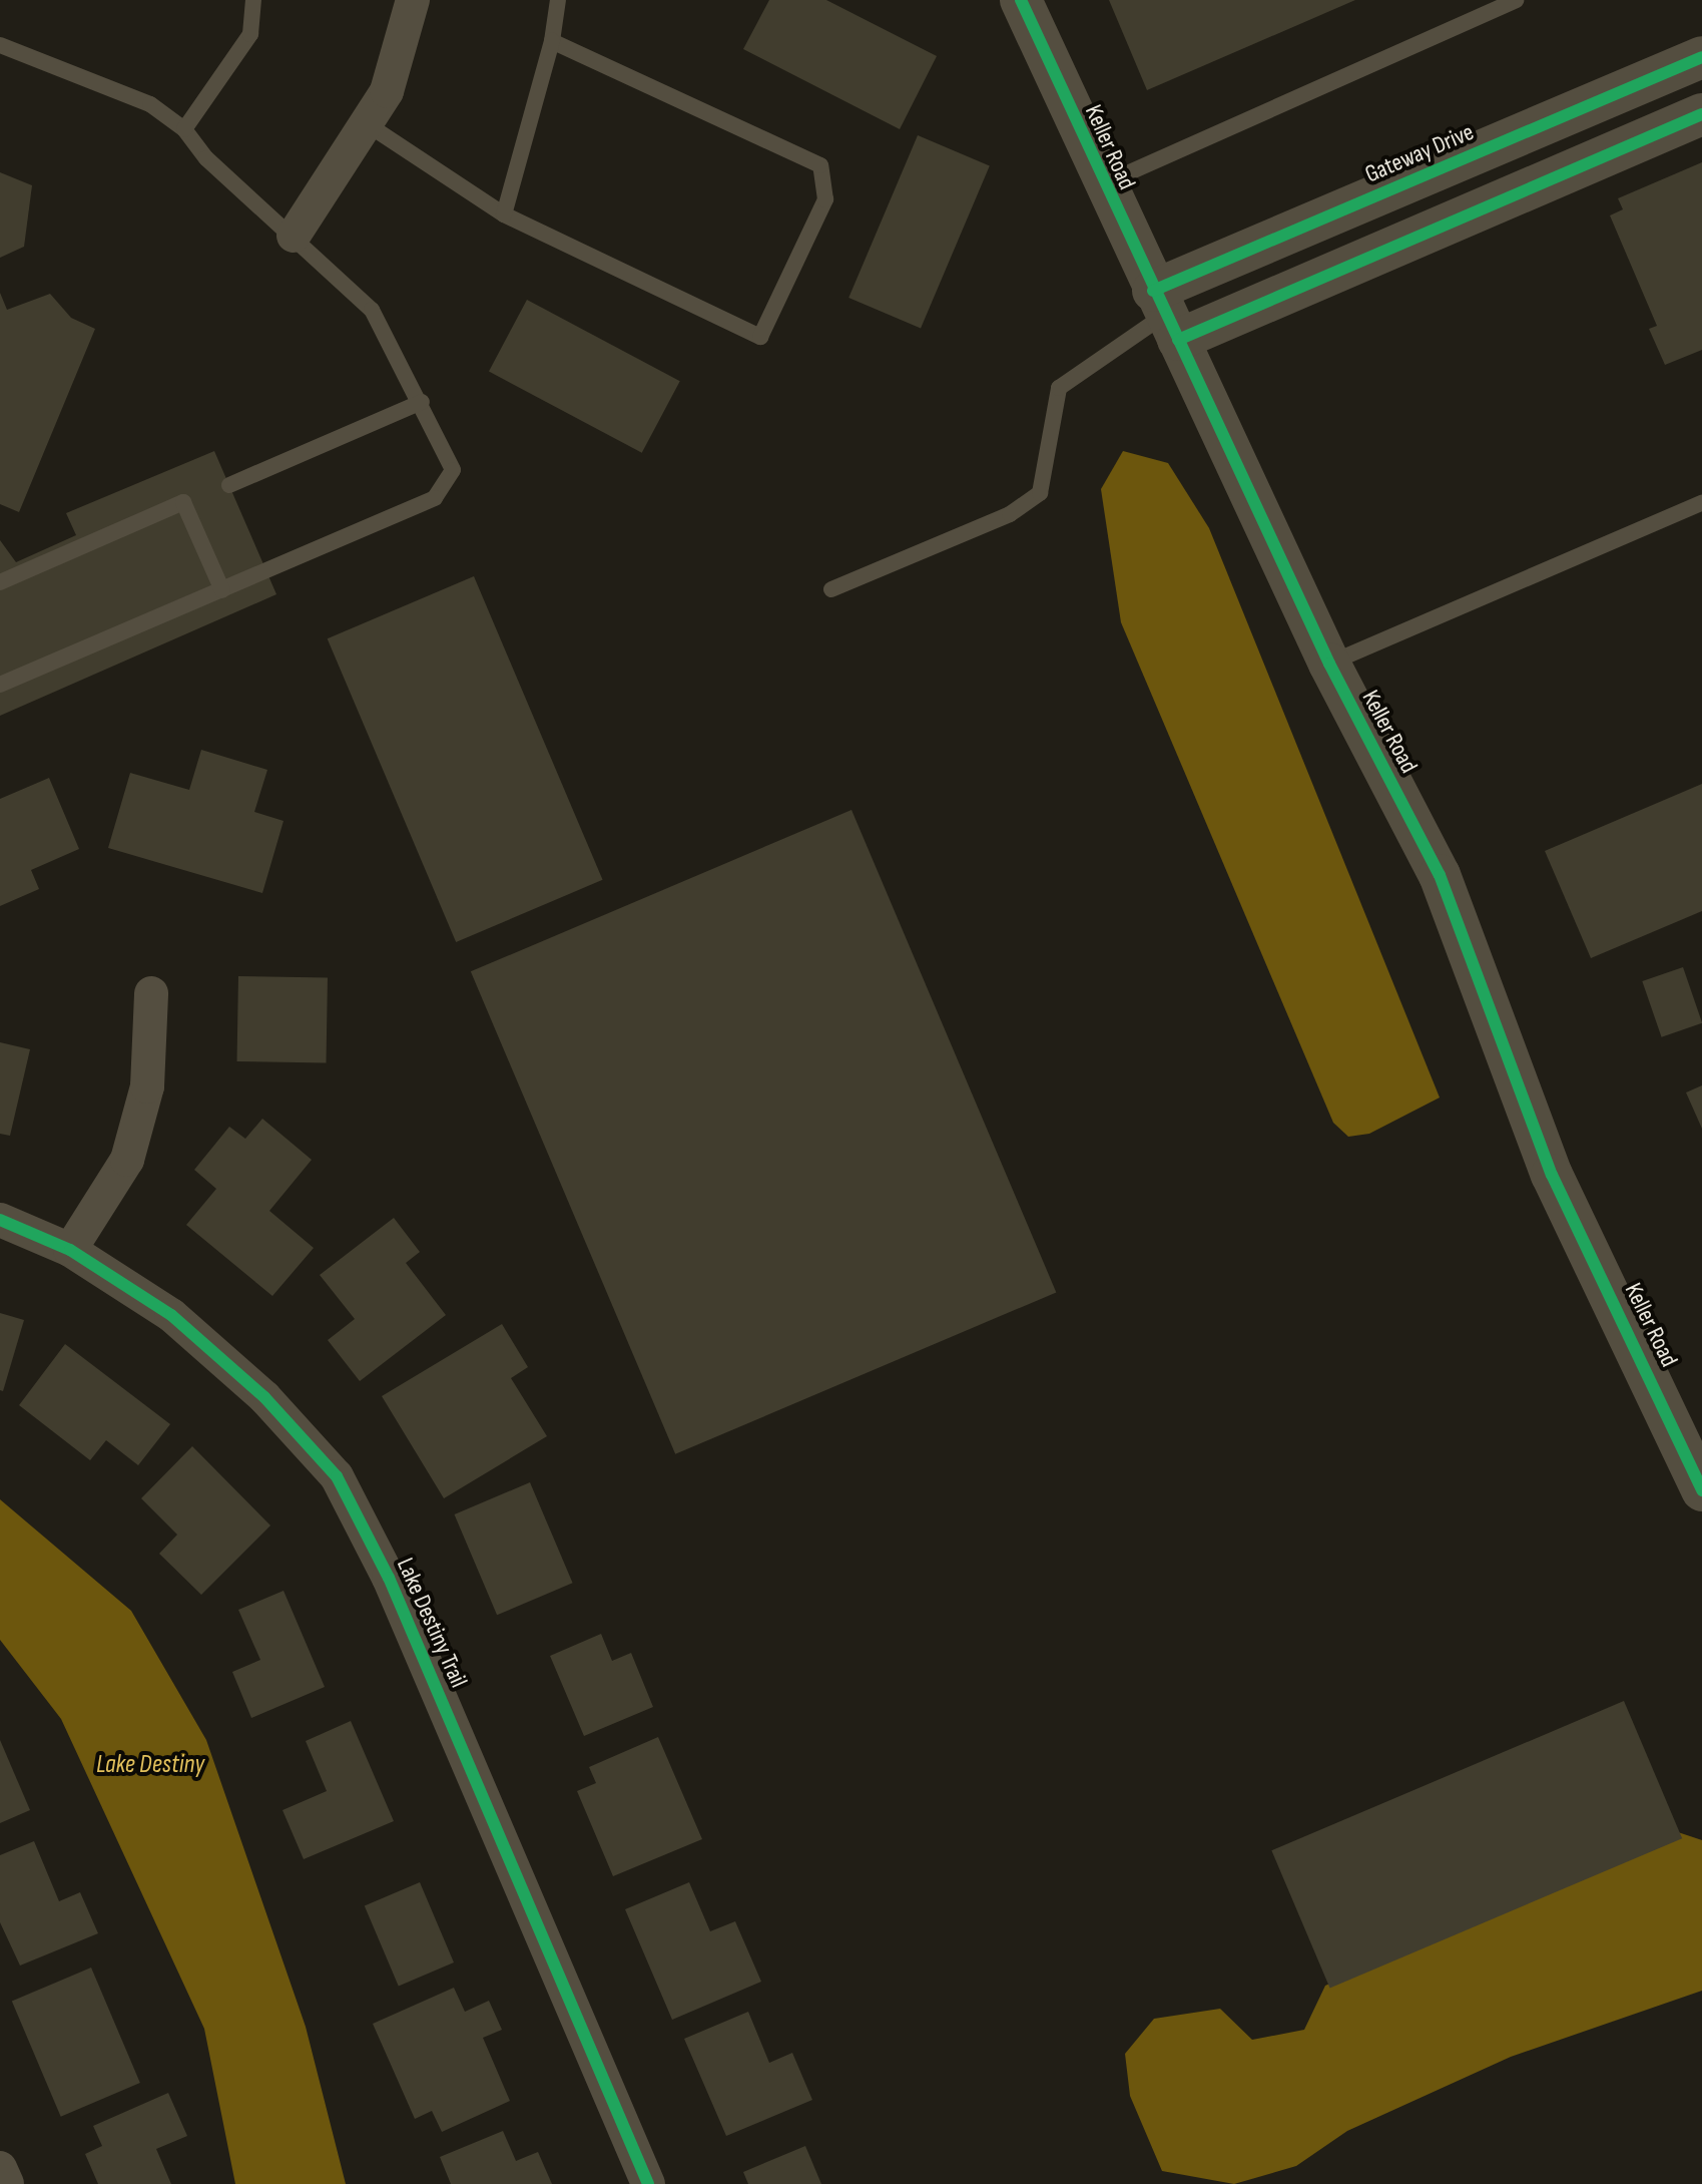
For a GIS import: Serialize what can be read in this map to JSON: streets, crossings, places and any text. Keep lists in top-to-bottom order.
{
  "streets": {
    "street": ["Keller Road", "Gateway Drive", "Lake Destiny Trail"]
  },
  "crossings": [
    ["Keller Road", "Gateway Drive"]
  ],
  "water": ["Lake Destiny"]
}
